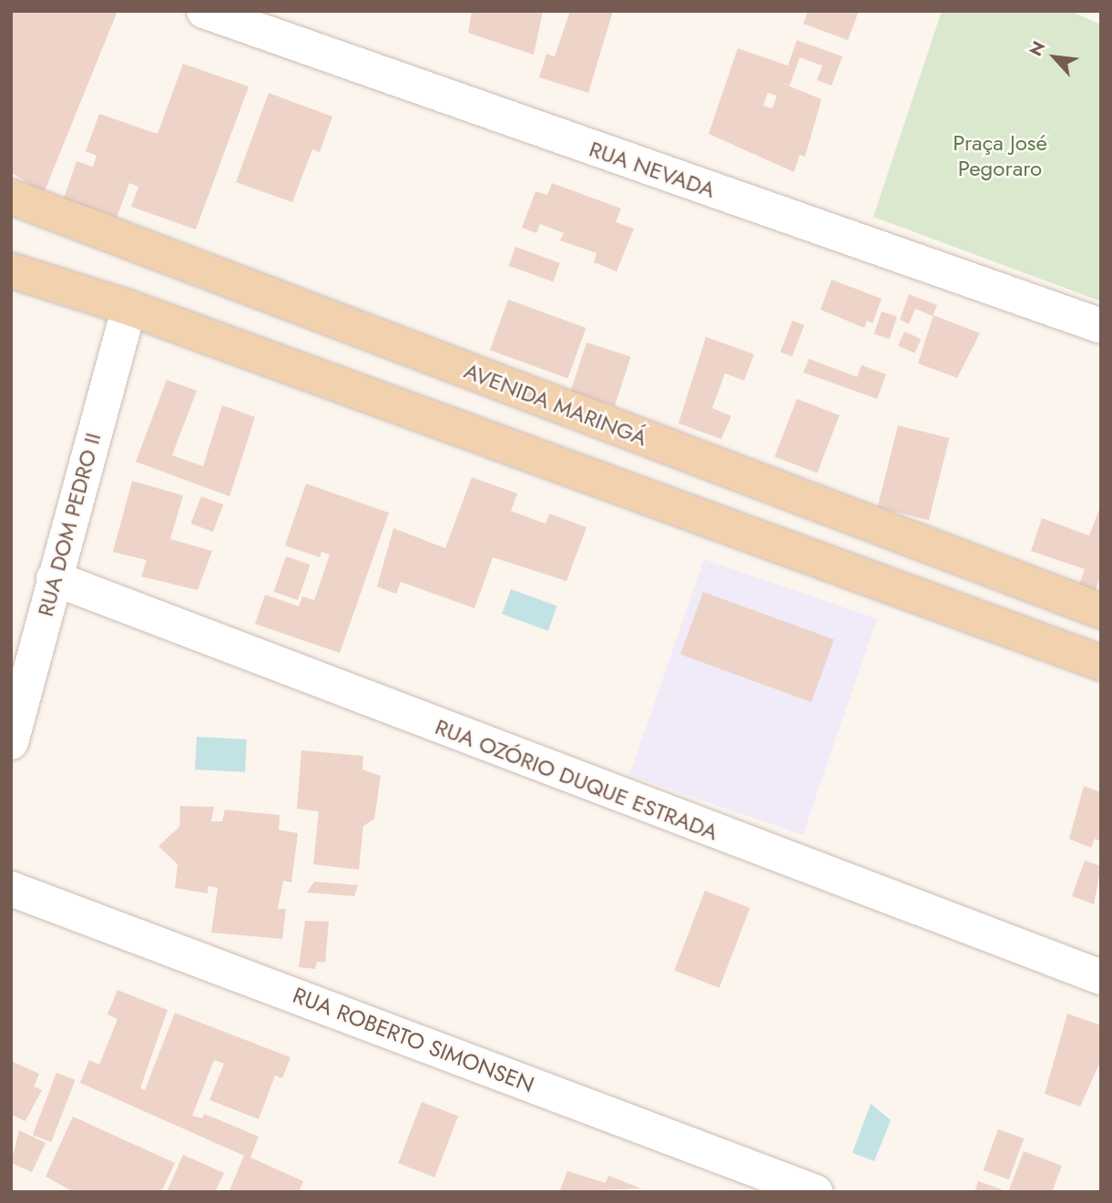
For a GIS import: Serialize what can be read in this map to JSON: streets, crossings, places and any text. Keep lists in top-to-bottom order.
{
  "streets": {
    "main road": ["AVENIDA MARINGÁ"],
    "street": [
      "RUA NEVADA",
      "RUA DOM PEDRO II",
      "RUA OZÓRIO DUQUE ESTRADA",
      "RUA ROBERTO SIMONSEN"
    ]
  },
  "crossings": [
    ["RUA DOM PEDRO II", "RUA OZÓRIO DUQUE ESTRADA"]
  ],
  "parks": ["Praça José Pegoraro"],
  "north": "top left"
}
